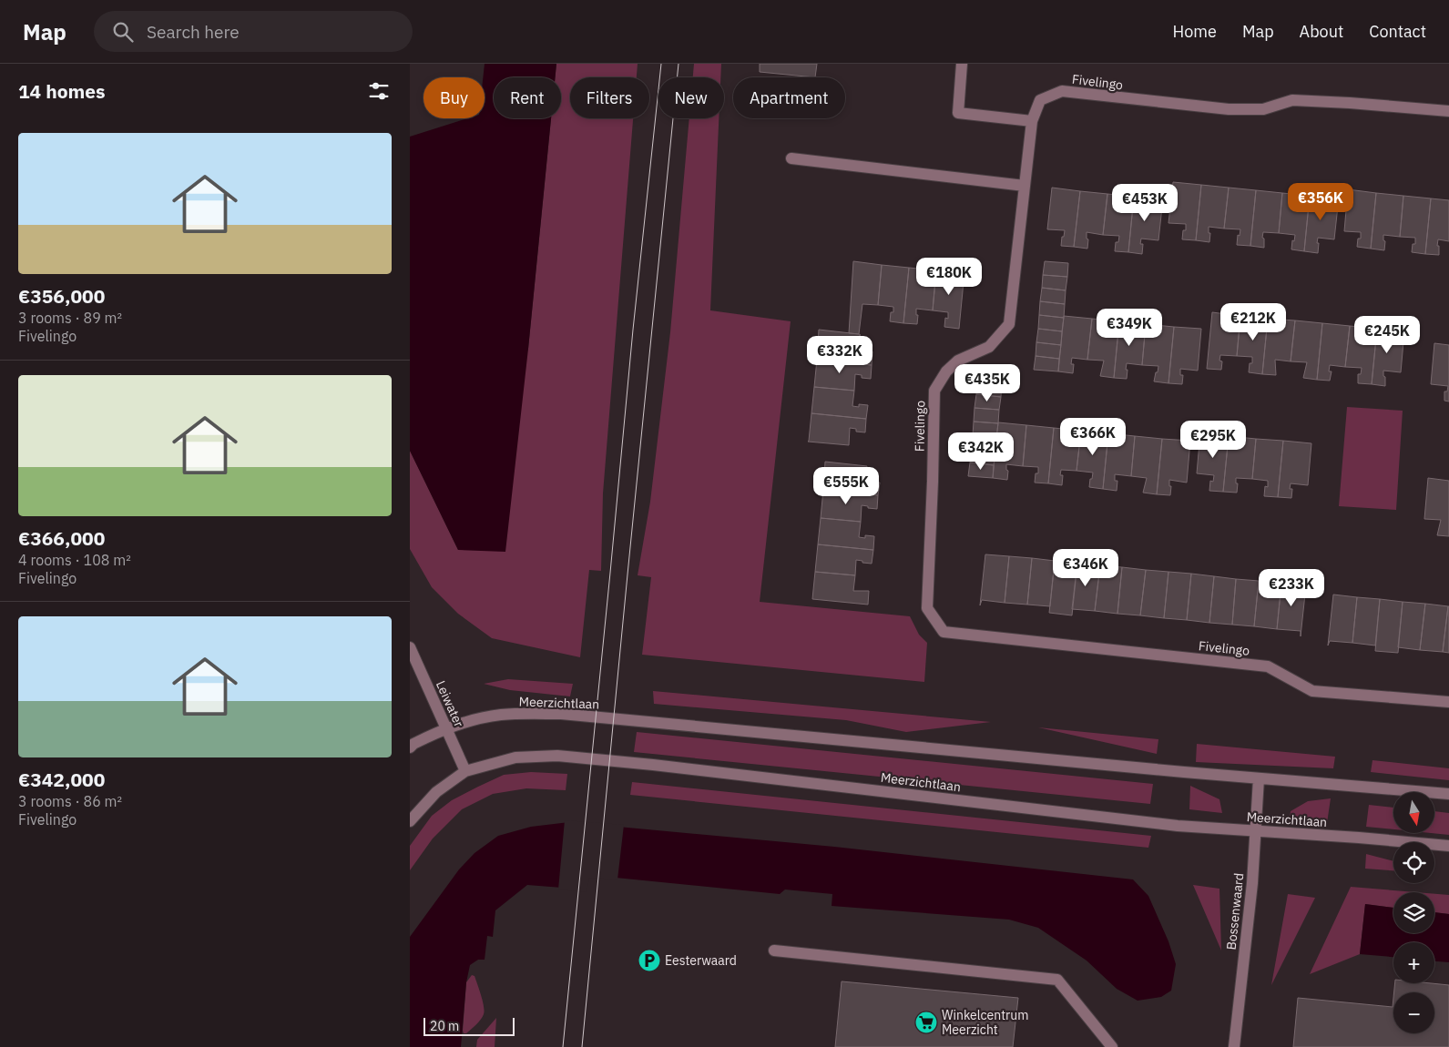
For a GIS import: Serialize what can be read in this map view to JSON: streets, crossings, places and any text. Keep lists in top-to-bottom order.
{
  "streets": {
    "street": [
      "Fivelingo",
      "Meerzichtlaan",
      "Leiwater",
      "Bossenwaard"
    ]
  },
  "crossings": [
    ["Meerzichtlaan", "Leiwater"],
    ["Meerzichtlaan", "Bossenwaard"]
  ],
  "places": {
    "parking": ["Eesterwaard"],
    "supermarket": ["Winkelcentrum Meerzicht"]
  },
  "scale_bar": "20 m",
  "north": "bottom",
  "page": {
    "header": "Map",
    "search": "Search here",
    "nav": [
      "Home",
      "Map",
      "About",
      "Contact"
    ],
    "heading": "14 homes",
    "chip": [
      "Buy",
      "Rent",
      "Filters",
      "New",
      "Apartment"
    ],
    "list": [
      {
        "name": "€356,000",
        "note": "3 rooms · 89 m² · Fivelingo"
      },
      {
        "name": "€366,000",
        "note": "4 rooms · 108 m² · Fivelingo"
      },
      {
        "name": "€342,000",
        "note": "3 rooms · 86 m² · Fivelingo"
      }
    ],
    "price": [
      "€356K",
      "€453K",
      "€180K",
      "€212K",
      "€349K",
      "€245K",
      "€332K",
      "€435K",
      "€366K",
      "€295K",
      "€342K",
      "€555K",
      "€346K",
      "€233K"
    ],
    "map_buttons": ["+", "−"],
    "scale": "20 m"
  }
}
